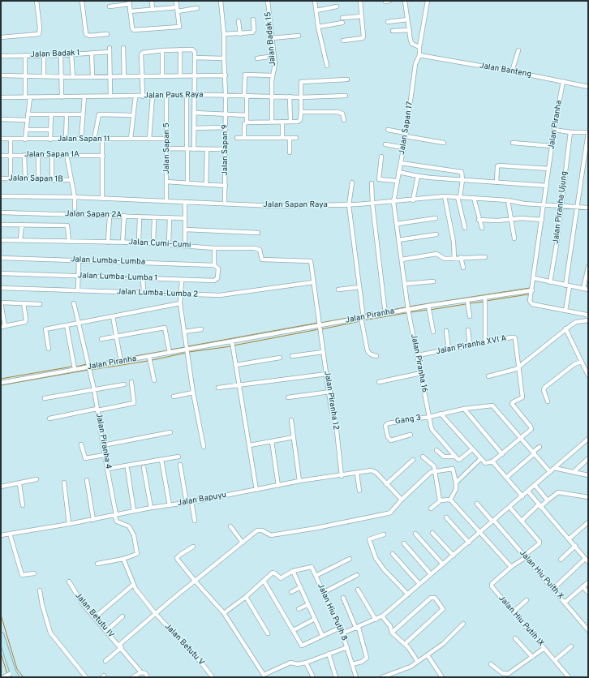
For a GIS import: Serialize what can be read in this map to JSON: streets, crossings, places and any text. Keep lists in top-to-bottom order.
{
  "streets": {
    "street": [
      "Jalan Badak 15",
      "Jalan Badak 1",
      "Jalan Banteng",
      "Jalan Paus Raya",
      "Jalan Piranha",
      "Jalan Sapan 17",
      "Jalan Sapan 11",
      "Jalan Sapan 5",
      "Jalan Sapan 9",
      "Jalan Sapan 1A",
      "Jalan Sapan 1B",
      "Jalan Sapan Raya",
      "Jalan Piranha Ujung",
      "Jalan Sapan 2A",
      "Jalan Cumi-Cumi",
      "Jalan Lumba-Lumba",
      "Jalan Lumba-Lumba 1",
      "Jalan Lumba-Lumba 2",
      "Jalan Piranha XVI A",
      "Jalan Piranha 16",
      "Jalan Piranha 12",
      "Gang 3",
      "Jalan Piranha 4",
      "Jalan Bapuyu",
      "Jalan Hiu Puith X",
      "Jalan Hiu Putih 8",
      "Jalan Betutu IV",
      "Jalan Hiu Putih IX",
      "Jalan Betutu V"
    ]
  },
  "crossings": [
    ["Jalan Badak 15", "Jalan Paus Raya"],
    ["Jalan Banteng", "Jalan Piranha"],
    ["Jalan Banteng", "Jalan Sapan 17"],
    ["Jalan Paus Raya", "Jalan Sapan 5"],
    ["Jalan Paus Raya", "Jalan Sapan 9"],
    ["Jalan Piranha", "Jalan Sapan Raya"],
    ["Jalan Piranha", "Jalan Piranha 16"],
    ["Jalan Piranha", "Jalan Piranha 12"],
    ["Jalan Piranha", "Jalan Piranha 4"],
    ["Jalan Sapan 17", "Jalan Sapan Raya"],
    ["Jalan Sapan 17", "Jalan Piranha 16"],
    ["Jalan Sapan 11", "Jalan Sapan 5"],
    ["Jalan Sapan 5", "Jalan Sapan Raya"],
    ["Jalan Sapan 9", "Jalan Sapan Raya"],
    ["Jalan Sapan Raya", "Jalan Piranha Ujung"],
    ["Jalan Cumi-Cumi", "Jalan Piranha 12"],
    ["Jalan Lumba-Lumba", "Jalan Lumba-Lumba 1"],
    ["Jalan Lumba-Lumba 2", "Jalan Piranha 12"],
    ["Jalan Piranha XVI A", "Jalan Piranha 16"],
    ["Jalan Piranha 16", "Gang 3"],
    ["Jalan Piranha 12", "Jalan Bapuyu"],
    ["Jalan Piranha 4", "Jalan Bapuyu"]
  ]
}
